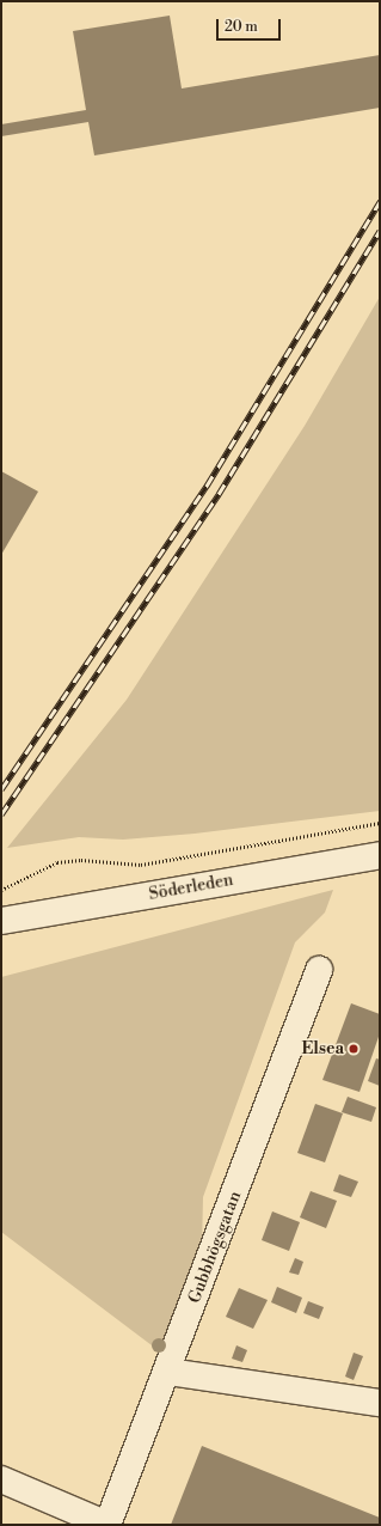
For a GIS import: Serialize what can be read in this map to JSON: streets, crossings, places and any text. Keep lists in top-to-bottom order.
{
  "streets": {
    "street": ["Söderleden", "Gubbhögsgatan"]
  },
  "places": ["Elsea"],
  "scale_bar": "20 m"
}
